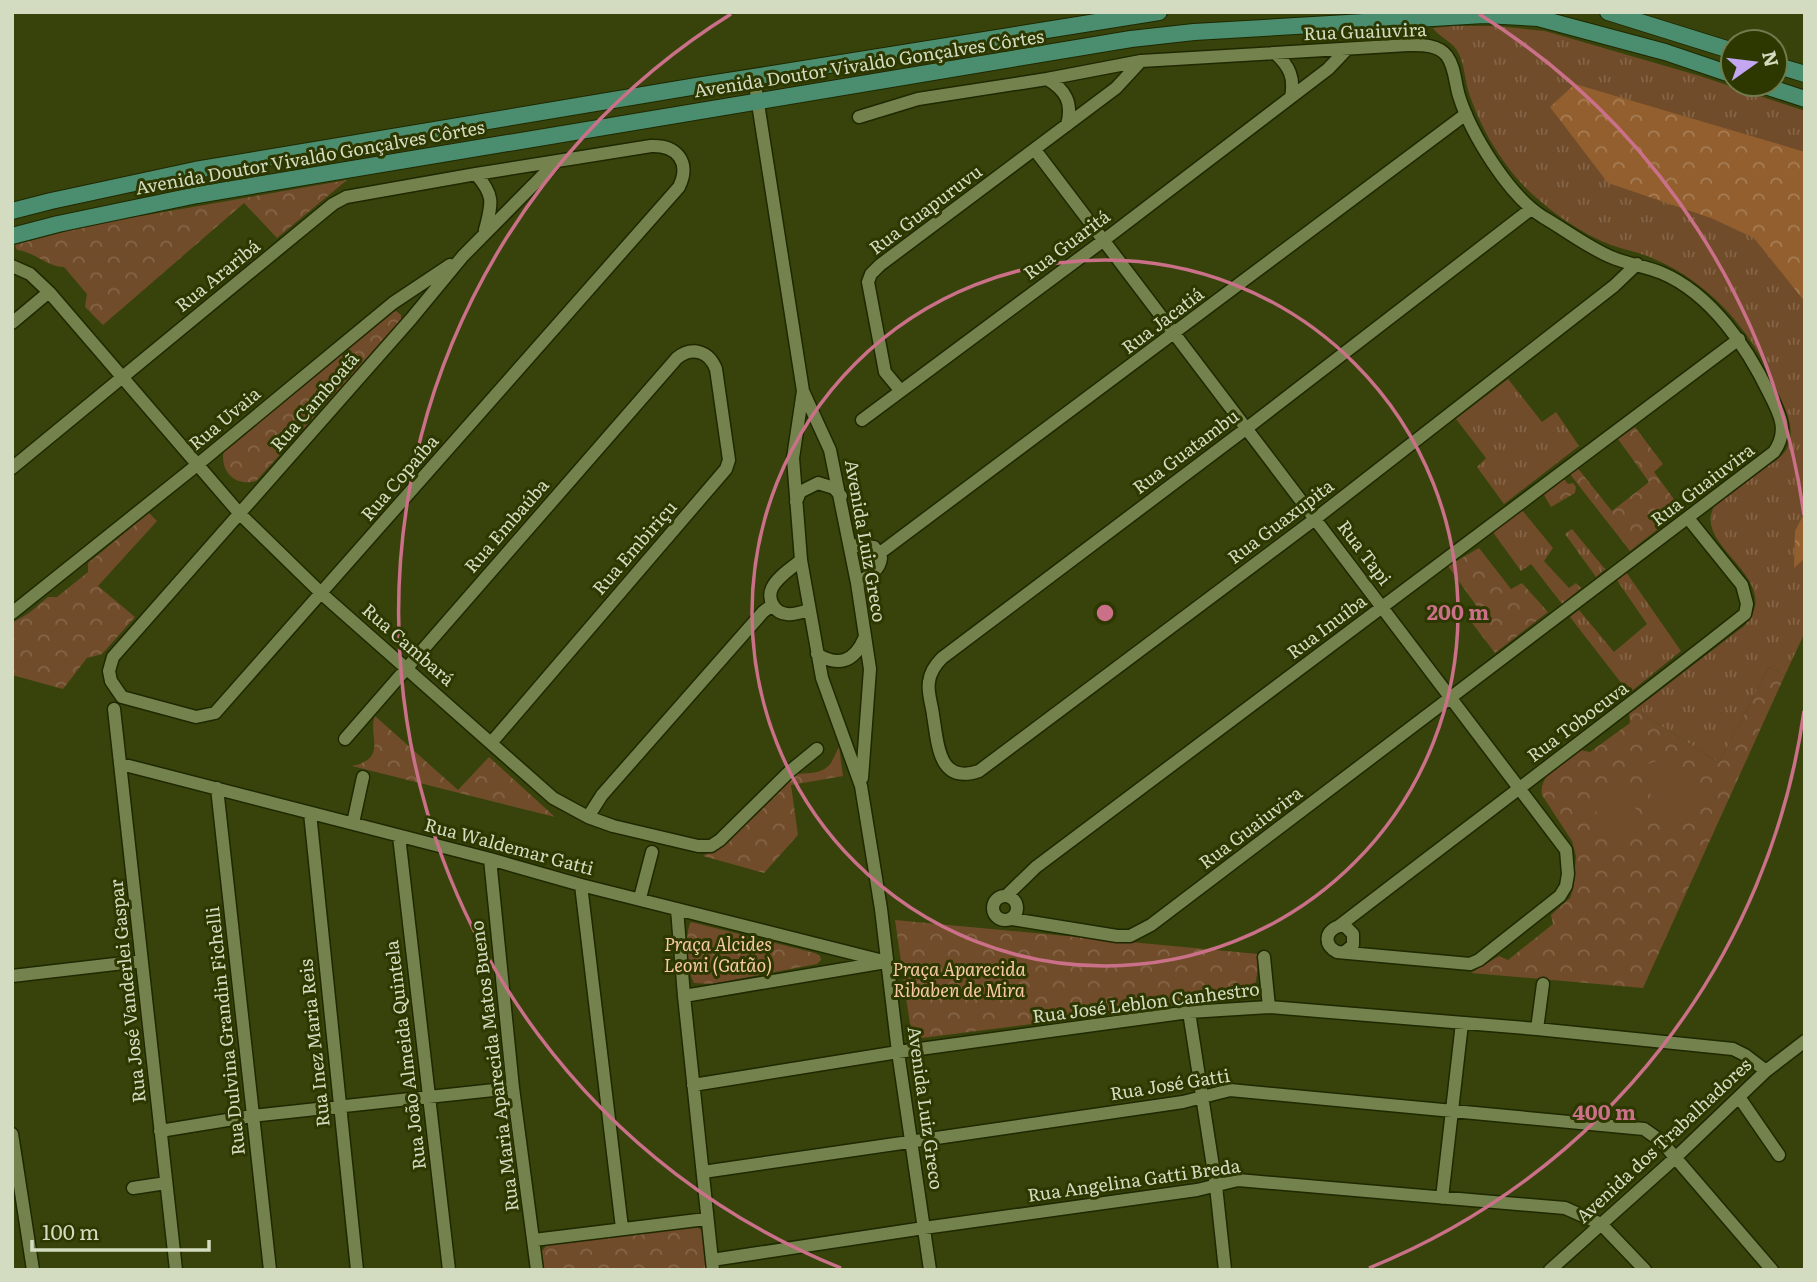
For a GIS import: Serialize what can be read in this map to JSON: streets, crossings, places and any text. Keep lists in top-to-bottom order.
{
  "streets": {
    "main road": ["Avenida Doutor Vivaldo Gonçalves Côrtes"],
    "street": [
      "Rua Guaiuvira",
      "Rua Guapuruvu",
      "Rua Guaritá",
      "Rua Araribá",
      "Rua Jacatiá",
      "Rua Camboatã",
      "Rua Uvaia",
      "Rua Guatambu",
      "Rua Copaíba",
      "Rua Guaxupita",
      "Rua Embaúba",
      "Avenida Luiz Greco",
      "Rua Embiriçu",
      "Rua Tapi",
      "Rua Inuíba",
      "Rua Cambará",
      "Rua Tobocuva",
      "Rua Waldemar Gatti",
      "Rua José Vanderlei Gaspar",
      "Rua José Leblon Canhestro",
      "Rua Dulvina Grandin Fichelli",
      "Rua Inez Maria Reis",
      "Rua João Almeida Quintela",
      "Rua Maria Aparecida Matos Bueno",
      "Rua José Gatti",
      "Avenida dos Trabalhadores",
      "Rua Angelina Gatti Breda"
    ]
  },
  "crossings": [
    ["Rua Guaiuvira", "Rua Guapuruvu"],
    ["Rua Guaiuvira", "Rua Guaritá"],
    ["Rua Guaiuvira", "Rua Jacatiá"],
    ["Rua Guaiuvira", "Rua Guatambu"],
    ["Rua Guaiuvira", "Rua Guaxupita"],
    ["Rua Guaiuvira", "Rua Tapi"],
    ["Rua Guaiuvira", "Rua Inuíba"],
    ["Rua Guaiuvira", "Rua Tobocuva"],
    ["Avenida Doutor Vivaldo Gonçalves Côrtes", "Avenida Luiz Greco"],
    ["Rua Guapuruvu", "Rua Guaritá"],
    ["Rua Guapuruvu", "Rua Tapi"],
    ["Rua Guaritá", "Rua Tapi"],
    ["Rua Araribá", "Rua Camboatã"],
    ["Rua Araribá", "Rua Copaíba"],
    ["Rua Araribá", "Rua Cambará"],
    ["Rua Jacatiá", "Avenida Luiz Greco"],
    ["Rua Jacatiá", "Rua Tapi"],
    ["Rua Camboatã", "Rua Uvaia"],
    ["Rua Camboatã", "Rua Copaíba"],
    ["Rua Camboatã", "Rua Cambará"],
    ["Rua Uvaia", "Rua Cambará"],
    ["Rua Guatambu", "Rua Guaxupita"],
    ["Rua Guatambu", "Rua Tapi"],
    ["Rua Copaíba", "Rua Cambará"],
    ["Rua Guaxupita", "Rua Tapi"],
    ["Rua Embaúba", "Rua Embiriçu"],
    ["Rua Embaúba", "Rua Cambará"],
    ["Avenida Luiz Greco", "Rua Waldemar Gatti"],
    ["Avenida Luiz Greco", "Rua José Leblon Canhestro"],
    ["Avenida Luiz Greco", "Rua José Gatti"],
    ["Avenida Luiz Greco", "Rua Angelina Gatti Breda"],
    ["Rua Embiriçu", "Rua Cambará"],
    ["Rua Tapi", "Rua Inuíba"],
    ["Rua Tapi", "Rua Tobocuva"],
    ["Rua Waldemar Gatti", "Rua José Vanderlei Gaspar"],
    ["Rua Waldemar Gatti", "Rua Dulvina Grandin Fichelli"],
    ["Rua Waldemar Gatti", "Rua Inez Maria Reis"],
    ["Rua Waldemar Gatti", "Rua João Almeida Quintela"],
    ["Rua Waldemar Gatti", "Rua Maria Aparecida Matos Bueno"],
    ["Rua José Leblon Canhestro", "Avenida dos Trabalhadores"],
    ["Rua José Gatti", "Avenida dos Trabalhadores"],
    ["Avenida dos Trabalhadores", "Rua Angelina Gatti Breda"]
  ],
  "parks": ["Praça Alcides Leoni (Gatão)", "Praça Aparecida Ribaben de Mira"],
  "scale_bar": "100 m",
  "north": "right",
  "rings": ["200 m", "400 m"]
}
